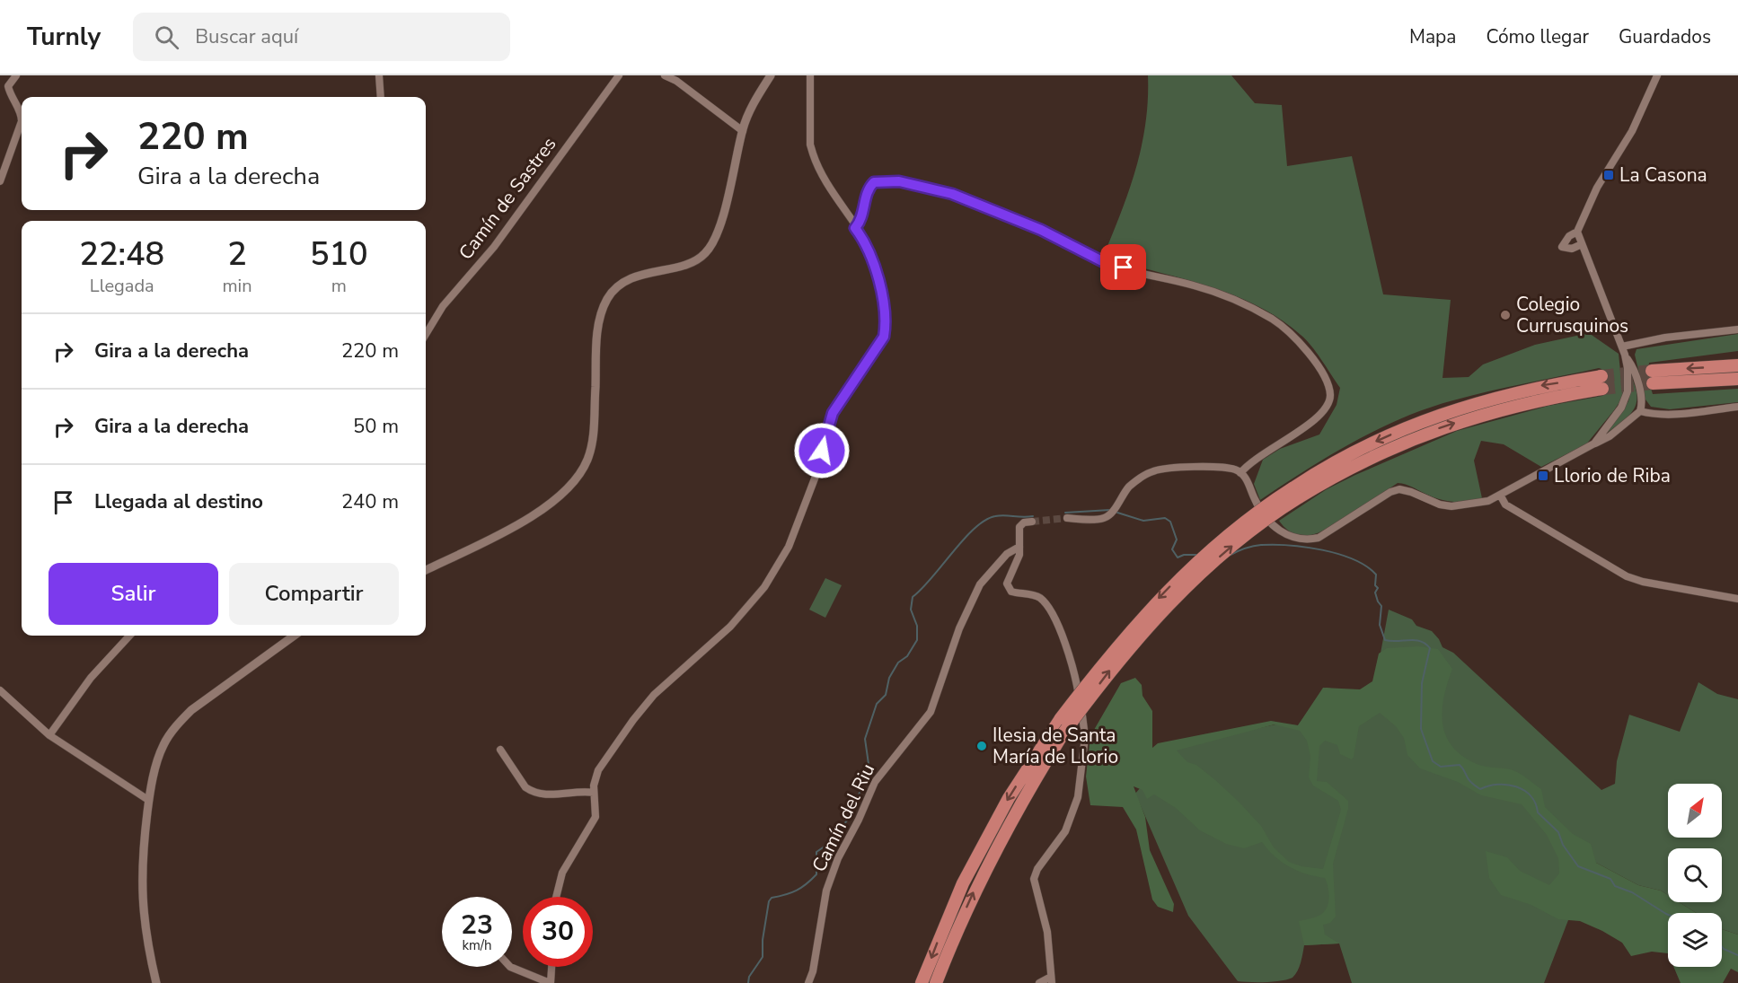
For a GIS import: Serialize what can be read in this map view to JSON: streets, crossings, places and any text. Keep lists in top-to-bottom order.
{
  "streets": {
    "street": ["Camín de Sastres", "Camín del Riu"]
  },
  "places": {
    "transit": ["La Casona", "Llorio de Riba"],
    "other": ["Colegio Currusquinos", "Ilesia de Santa María de Llorio"]
  },
  "north": "top right",
  "page": {
    "header": "Turnly",
    "search": "Buscar aquí",
    "nav": ["Mapa", "Cómo llegar", "Guardados"],
    "turn": ["220 m", "Gira a la derecha"],
    "eta": [
      "22:48",
      "Llegada",
      "2",
      "min",
      "510",
      "m"
    ],
    "list": [
      {
        "name": "Gira a la derecha",
        "value": "220 m"
      },
      {
        "name": "Gira a la derecha",
        "value": "50 m"
      },
      {
        "name": "Llegada al destino",
        "value": "240 m"
      }
    ],
    "buttons": ["Salir", "Compartir"],
    "speed": "23 km/h",
    "limit": "30"
  }
}
